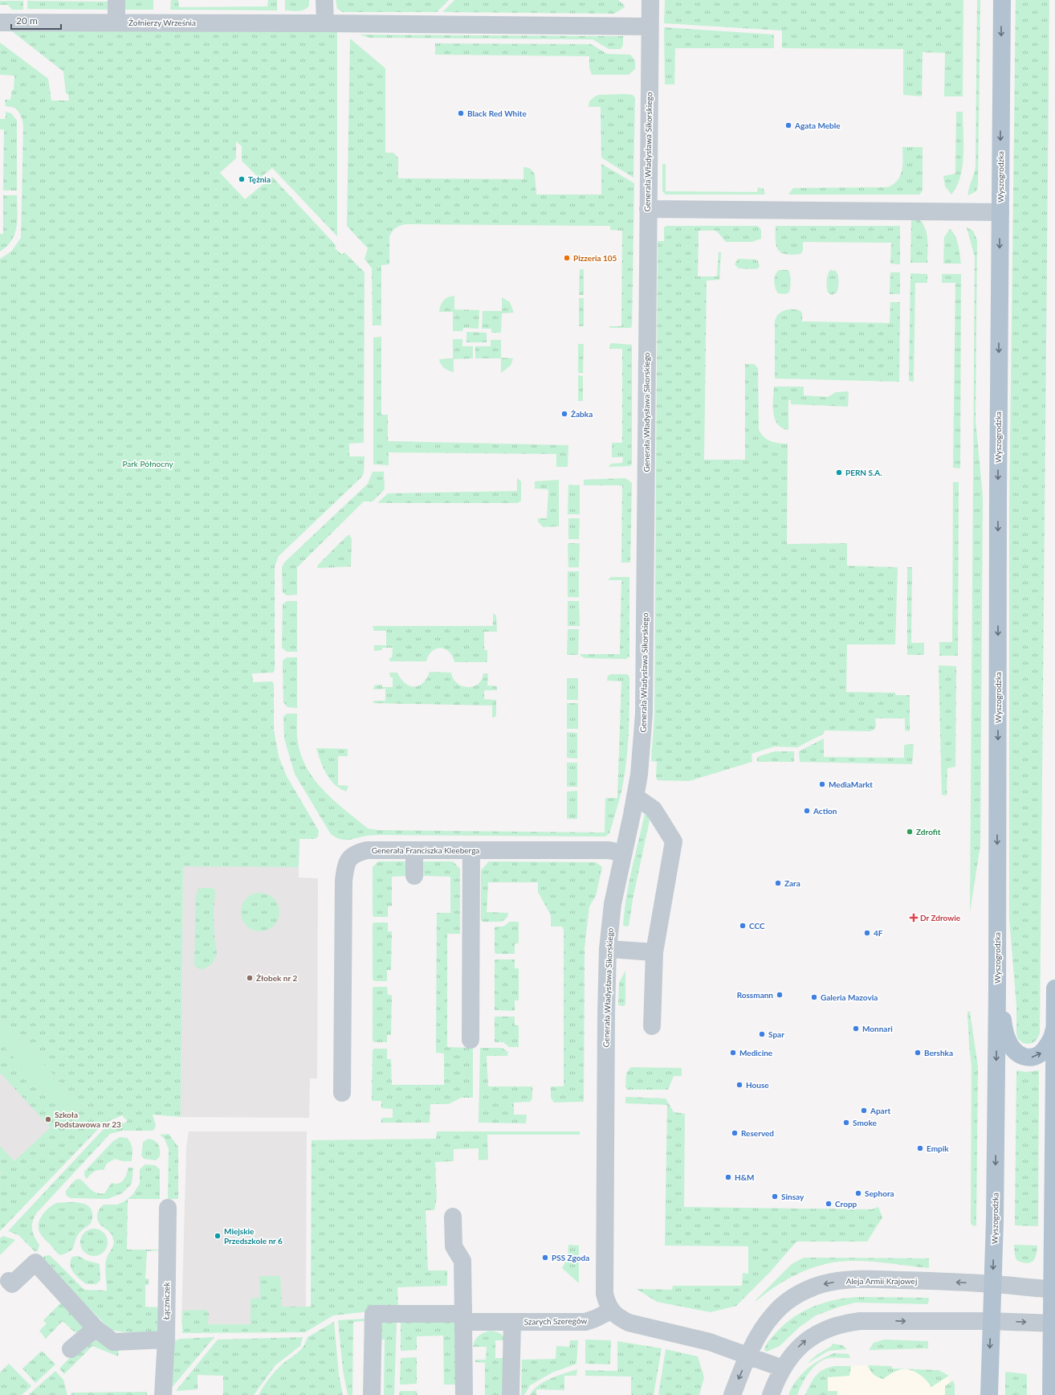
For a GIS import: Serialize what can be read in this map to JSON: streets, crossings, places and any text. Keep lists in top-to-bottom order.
{
  "streets": {
    "main road": ["Wyszogrodzka"],
    "street": [
      "Żołnierzy Września",
      "Generała Władysława Sikorskiego",
      "Generała Franciszka Kleeberga",
      "Aleja Armii Krajowej",
      "Łączniczek",
      "Szarych Szeregów"
    ]
  },
  "crossings": [
    ["Żołnierzy Września", "Generała Władysława Sikorskiego"],
    ["Generała Władysława Sikorskiego", "Generała Franciszka Kleeberga"],
    ["Generała Władysława Sikorskiego", "Aleja Armii Krajowej"],
    ["Generała Władysława Sikorskiego", "Szarych Szeregów"],
    ["Wyszogrodzka", "Aleja Armii Krajowej"]
  ],
  "one_way": ["Wyszogrodzka"],
  "parks": ["Park Północny"],
  "places": {
    "other": [
      "Black Red White",
      "Agata Meble",
      "Tężnia",
      "Pizzeria 105",
      "Żabka",
      "PERN S.A.",
      "MediaMarkt",
      "Action",
      "Zdrofit",
      "Zara",
      "CCC",
      "4F",
      "Żłobek nr 2",
      "Rossmann",
      "Galeria Mazovia",
      "Monnari",
      "Spar",
      "Medicine",
      "Bershka",
      "House",
      "Apart",
      "Szkoła Podstawowa nr 23",
      "Smoke",
      "Reserved",
      "Empik",
      "H&M",
      "Sephora",
      "Sinsay",
      "Cropp",
      "Miejskie Przedszkole nr 6",
      "PSS Zgoda"
    ],
    "health": ["Dr Zdrowie"]
  },
  "scale_bar": "20 m"
}
